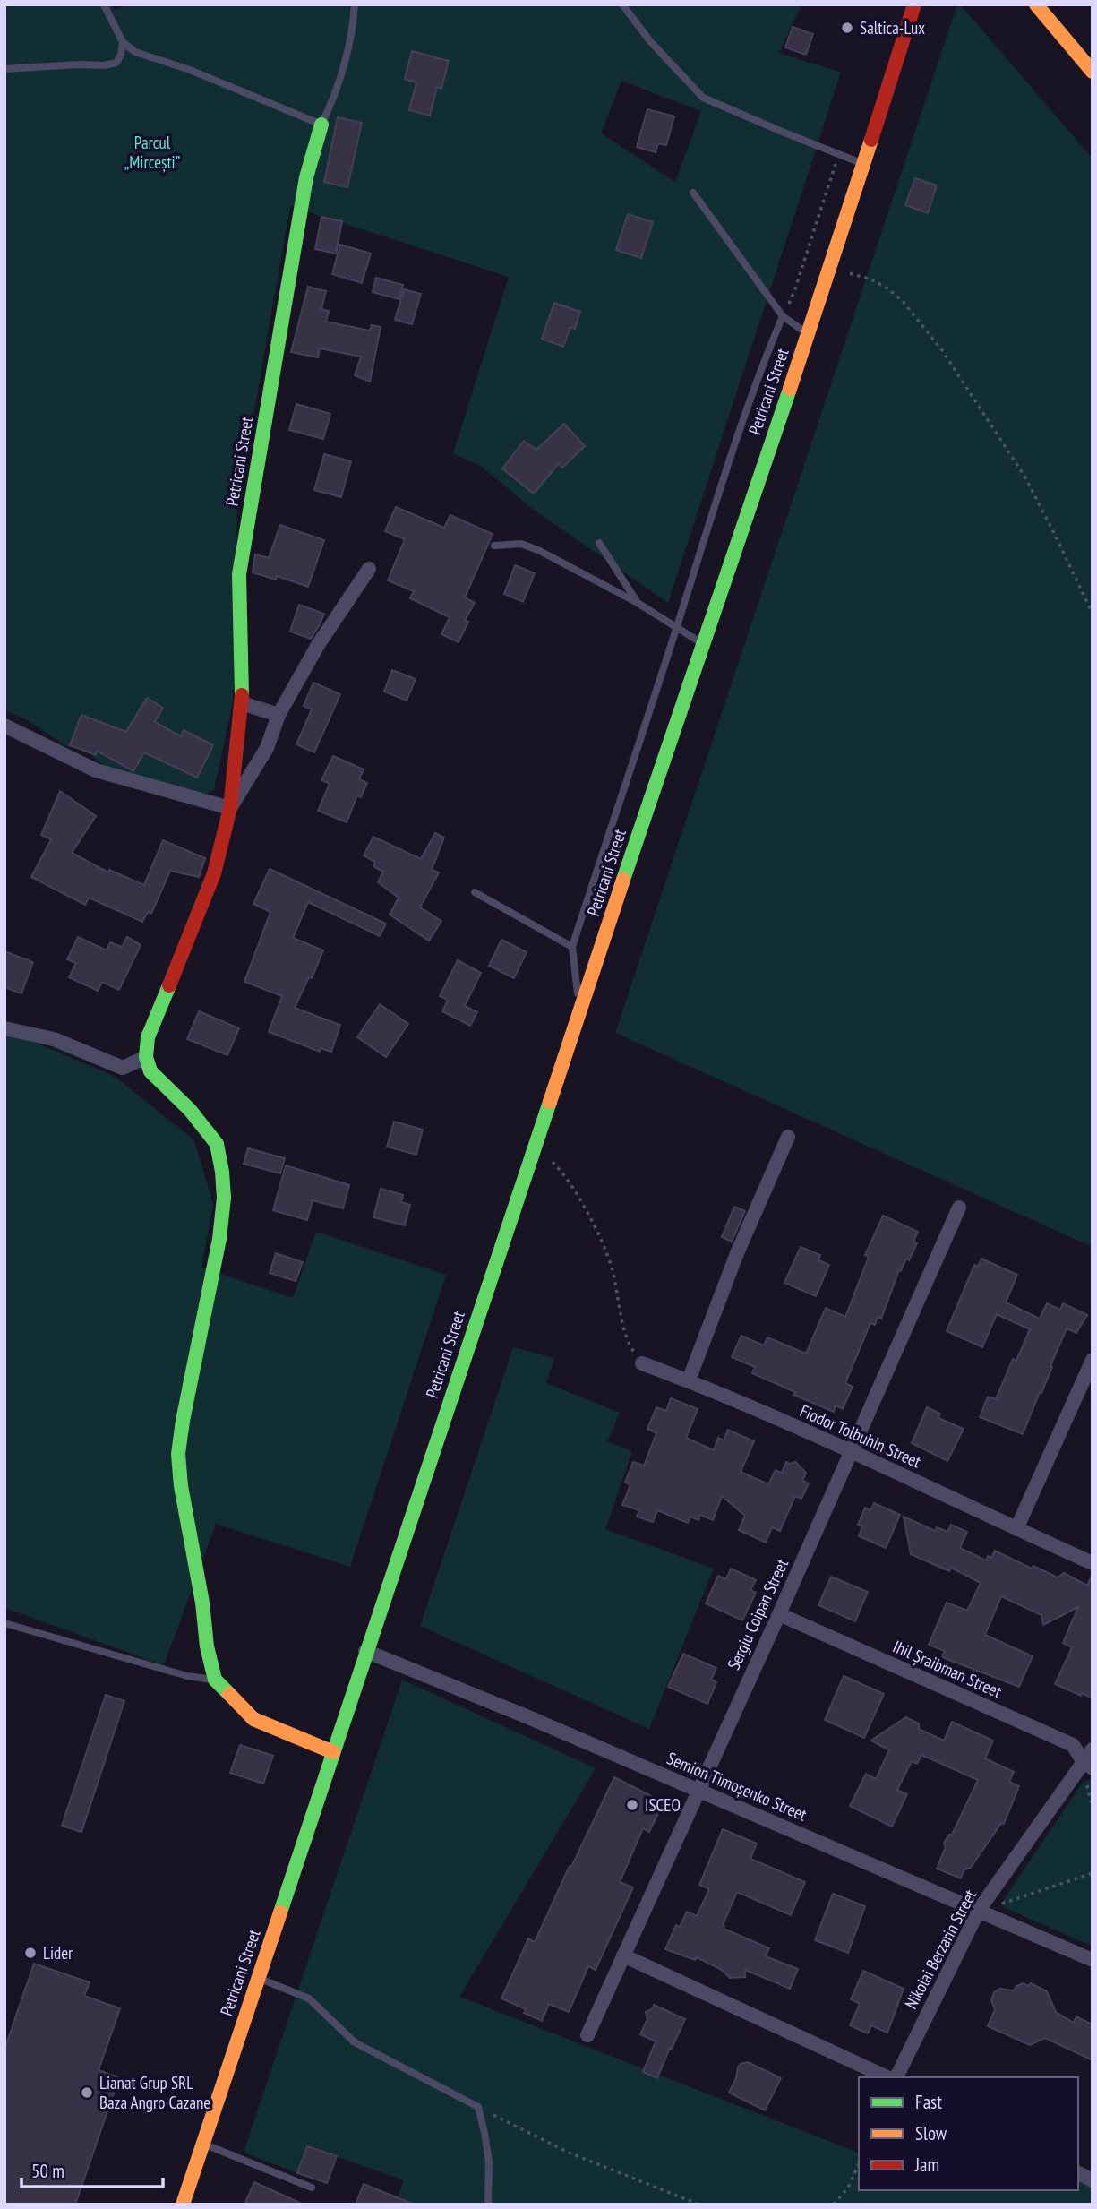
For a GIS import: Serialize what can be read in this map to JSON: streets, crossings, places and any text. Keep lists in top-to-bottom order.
{
  "streets": {
    "main road": ["Petricani Street"],
    "street": [
      "Fiodor Tolbuhin Street",
      "Sergiu Coipan Street",
      "Ihil Șraibman Street",
      "Semion Timoșenko Street",
      "Nikolai Berzarin Street"
    ]
  },
  "crossings": [
    ["Petricani Street", "Semion Timoșenko Street"],
    ["Fiodor Tolbuhin Street", "Sergiu Coipan Street"],
    ["Sergiu Coipan Street", "Ihil Șraibman Street"],
    ["Sergiu Coipan Street", "Semion Timoșenko Street"],
    ["Ihil Șraibman Street", "Nikolai Berzarin Street"],
    ["Semion Timoșenko Street", "Nikolai Berzarin Street"]
  ],
  "parks": ["Parcul „Mircești”"],
  "places": [
    "Saltica-Lux",
    "ISCEO",
    "Lider",
    "Lianat Grup SRL Baza Angro Cazane"
  ],
  "legend": ["Fast", "Slow", "Jam"],
  "scale_bar": "50 m"
}
